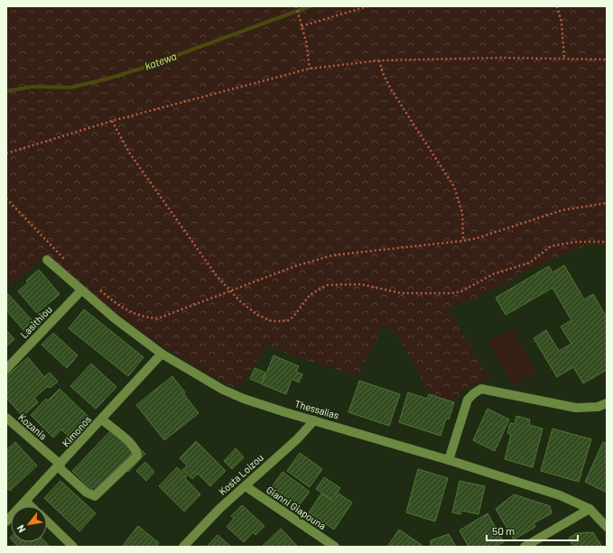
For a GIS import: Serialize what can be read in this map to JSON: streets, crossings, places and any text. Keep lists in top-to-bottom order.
{
  "streets": {
    "street": [
      "Lasithiou",
      "Thessalias",
      "Kozanis",
      "Kimonos",
      "Kosta Loizou",
      "Gianni Giapouna"
    ]
  },
  "crossings": [
    ["Lasithiou", "Thessalias"],
    ["Thessalias", "Kimonos"],
    ["Thessalias", "Kosta Loizou"],
    ["Kozanis", "Kimonos"],
    ["Kosta Loizou", "Gianni Giapouna"]
  ],
  "water": ["katewa"],
  "scale_bar": "50 m",
  "north": "bottom left"
}
